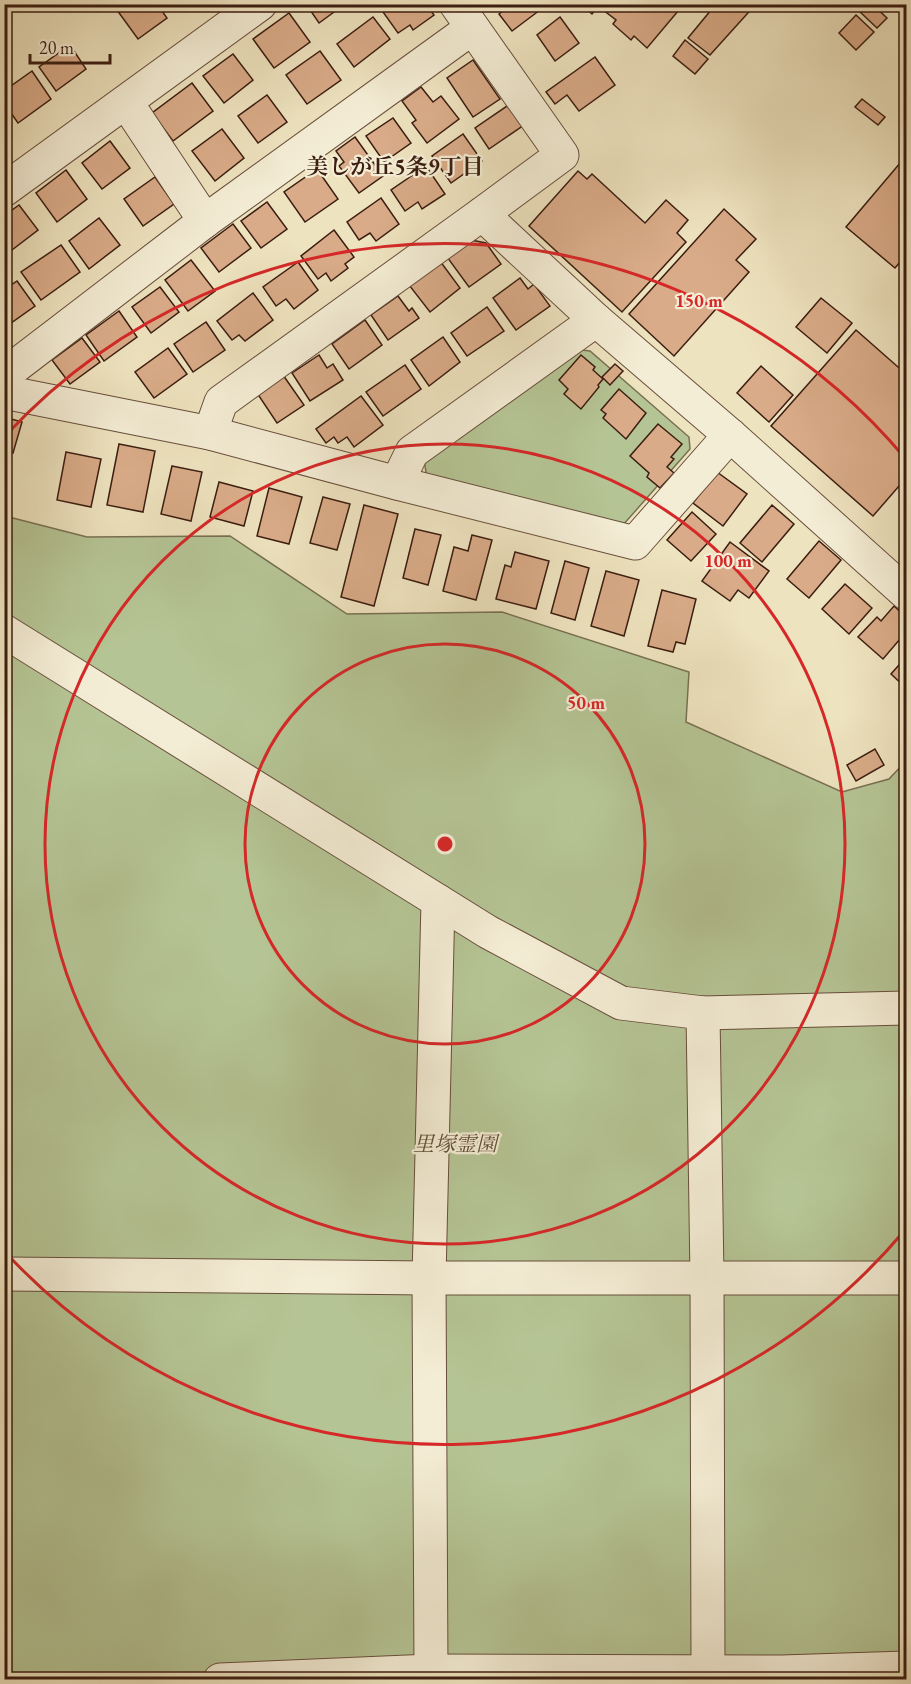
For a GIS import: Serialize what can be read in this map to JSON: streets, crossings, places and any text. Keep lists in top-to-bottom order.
{
  "districts": ["美しが丘5条9丁目"],
  "parks": ["里塚霊園"],
  "scale_bar": "20 m",
  "rings": ["150 m", "100 m", "50 m"]
}
